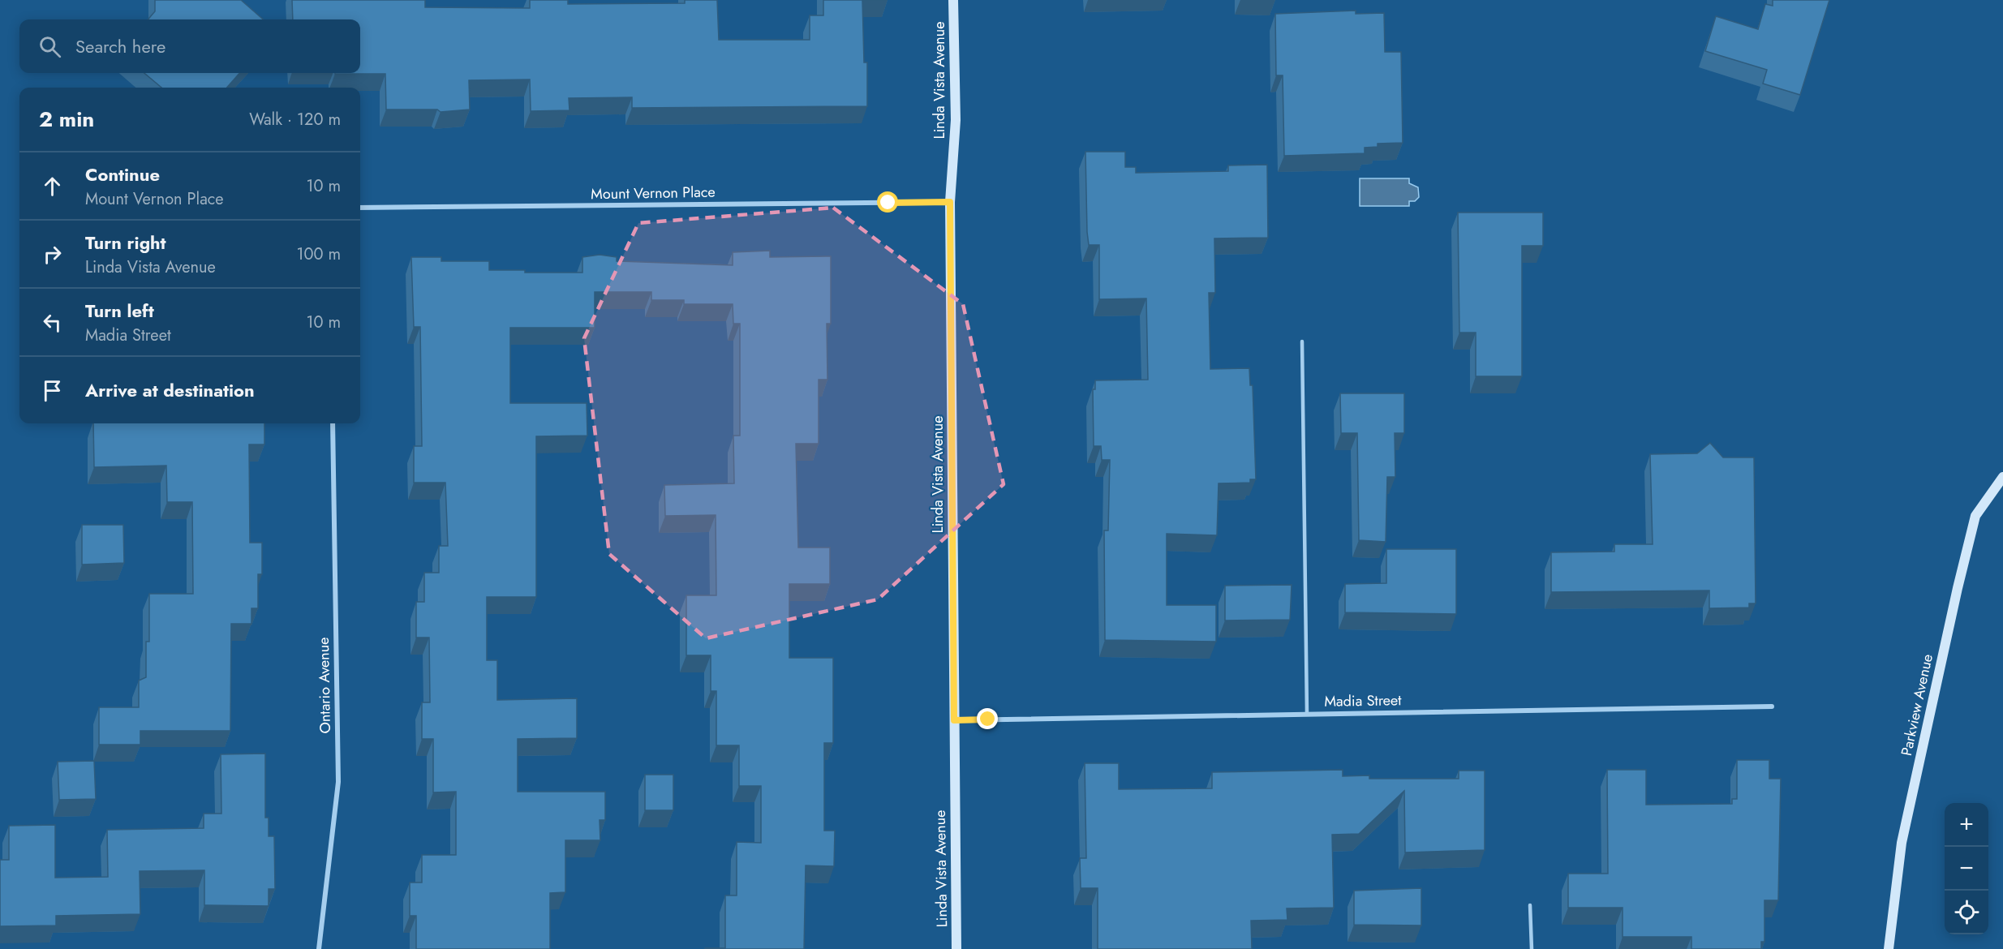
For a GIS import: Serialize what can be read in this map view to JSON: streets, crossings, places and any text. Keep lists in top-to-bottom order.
{
  "streets": {
    "main road": ["Linda Vista Avenue", "Parkview Avenue"],
    "street": ["Mount Vernon Place", "Ontario Avenue", "Madia Street"]
  },
  "crossings": [
    ["Linda Vista Avenue", "Mount Vernon Place"],
    ["Linda Vista Avenue", "Madia Street"]
  ],
  "page": {
    "search": "Search here",
    "heading": ["2 min", "Walk · 120 m"],
    "list": [
      ["Continue", "Mount Vernon Place", "10 m"],
      ["Turn right", "Linda Vista Avenue", "100 m"],
      ["Turn left", "Madia Street", "10 m"],
      "Arrive at destination"
    ],
    "map_buttons": ["+", "−"]
  }
}
